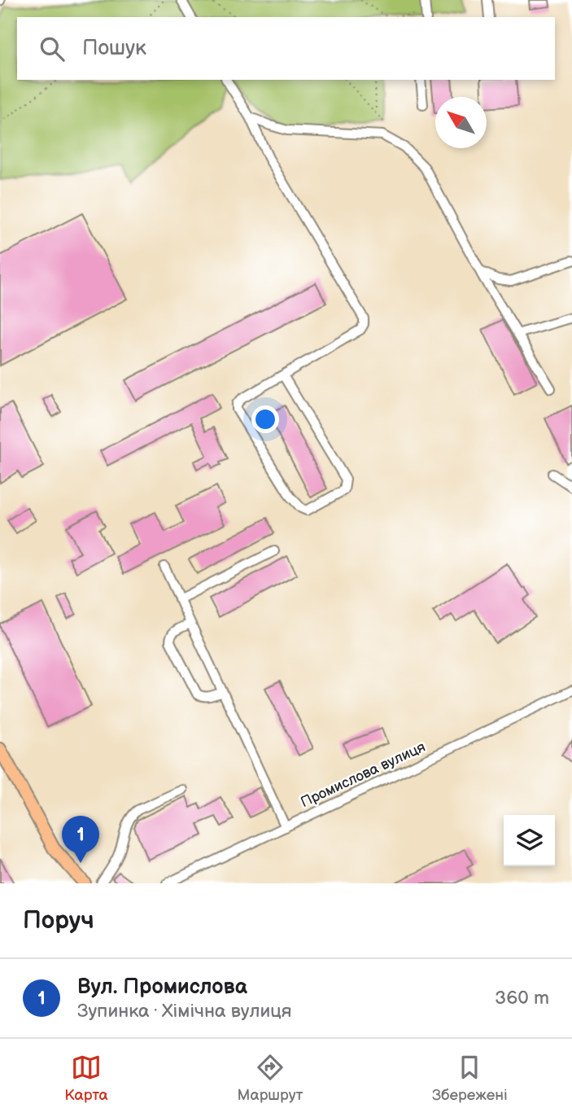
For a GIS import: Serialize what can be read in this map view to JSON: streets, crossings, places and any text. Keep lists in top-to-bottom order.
{
  "streets": {
    "street": ["Промислова вулиця"]
  },
  "north": "top left",
  "page": {
    "search": "Пошук",
    "pins": "1",
    "heading": "Поруч",
    "list": [
      {
        "mark": "1",
        "name": "Вул. Промислова",
        "note": "Зупинка · Хімічна вулиця",
        "value": "360 m"
      }
    ],
    "nav": ["Карта", "Маршрут", "Збережені"]
  }
}
